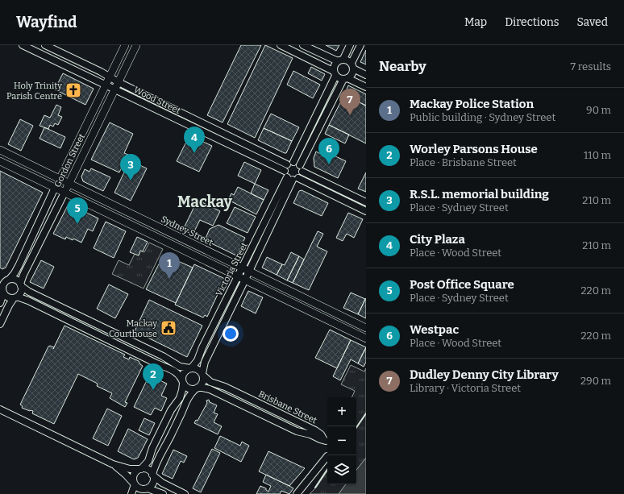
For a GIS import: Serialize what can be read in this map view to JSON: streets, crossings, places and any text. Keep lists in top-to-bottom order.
{
  "streets": {
    "main road": ["Gordon Street", "Sydney Street"],
    "street": ["Wood Street", "Victoria Street", "Brisbane Street"]
  },
  "crossings": [
    ["Wood Street", "Gordon Street"],
    ["Wood Street", "Victoria Street"],
    ["Gordon Street", "Sydney Street"],
    ["Sydney Street", "Victoria Street"],
    ["Victoria Street", "Brisbane Street"]
  ],
  "districts": ["Mackay"],
  "places": {
    "church": ["Holy Trinity Parish Centre"],
    "public building": ["Mackay Courthouse"]
  },
  "page": {
    "header": "Wayfind",
    "nav": ["Map", "Directions", "Saved"],
    "heading": ["Nearby", "7 results"],
    "list": [
      {
        "mark": "1",
        "name": "Mackay Police Station",
        "note": "Public building · Sydney Street",
        "value": "90 m"
      },
      {
        "mark": "2",
        "name": "Worley Parsons House",
        "note": "Place · Brisbane Street",
        "value": "110 m"
      },
      {
        "mark": "3",
        "name": "R.S.L. memorial building",
        "note": "Place · Sydney Street",
        "value": "210 m"
      },
      {
        "mark": "4",
        "name": "City Plaza",
        "note": "Place · Wood Street",
        "value": "210 m"
      },
      {
        "mark": "5",
        "name": "Post Office Square",
        "note": "Place · Sydney Street",
        "value": "220 m"
      },
      {
        "mark": "6",
        "name": "Westpac",
        "note": "Place · Wood Street",
        "value": "220 m"
      },
      {
        "mark": "7",
        "name": "Dudley Denny City Library",
        "note": "Library · Victoria Street",
        "value": "290 m"
      }
    ],
    "pins": [
      "7",
      "4",
      "6",
      "3",
      "5",
      "1",
      "2"
    ],
    "map_buttons": ["+", "−"]
  }
}
